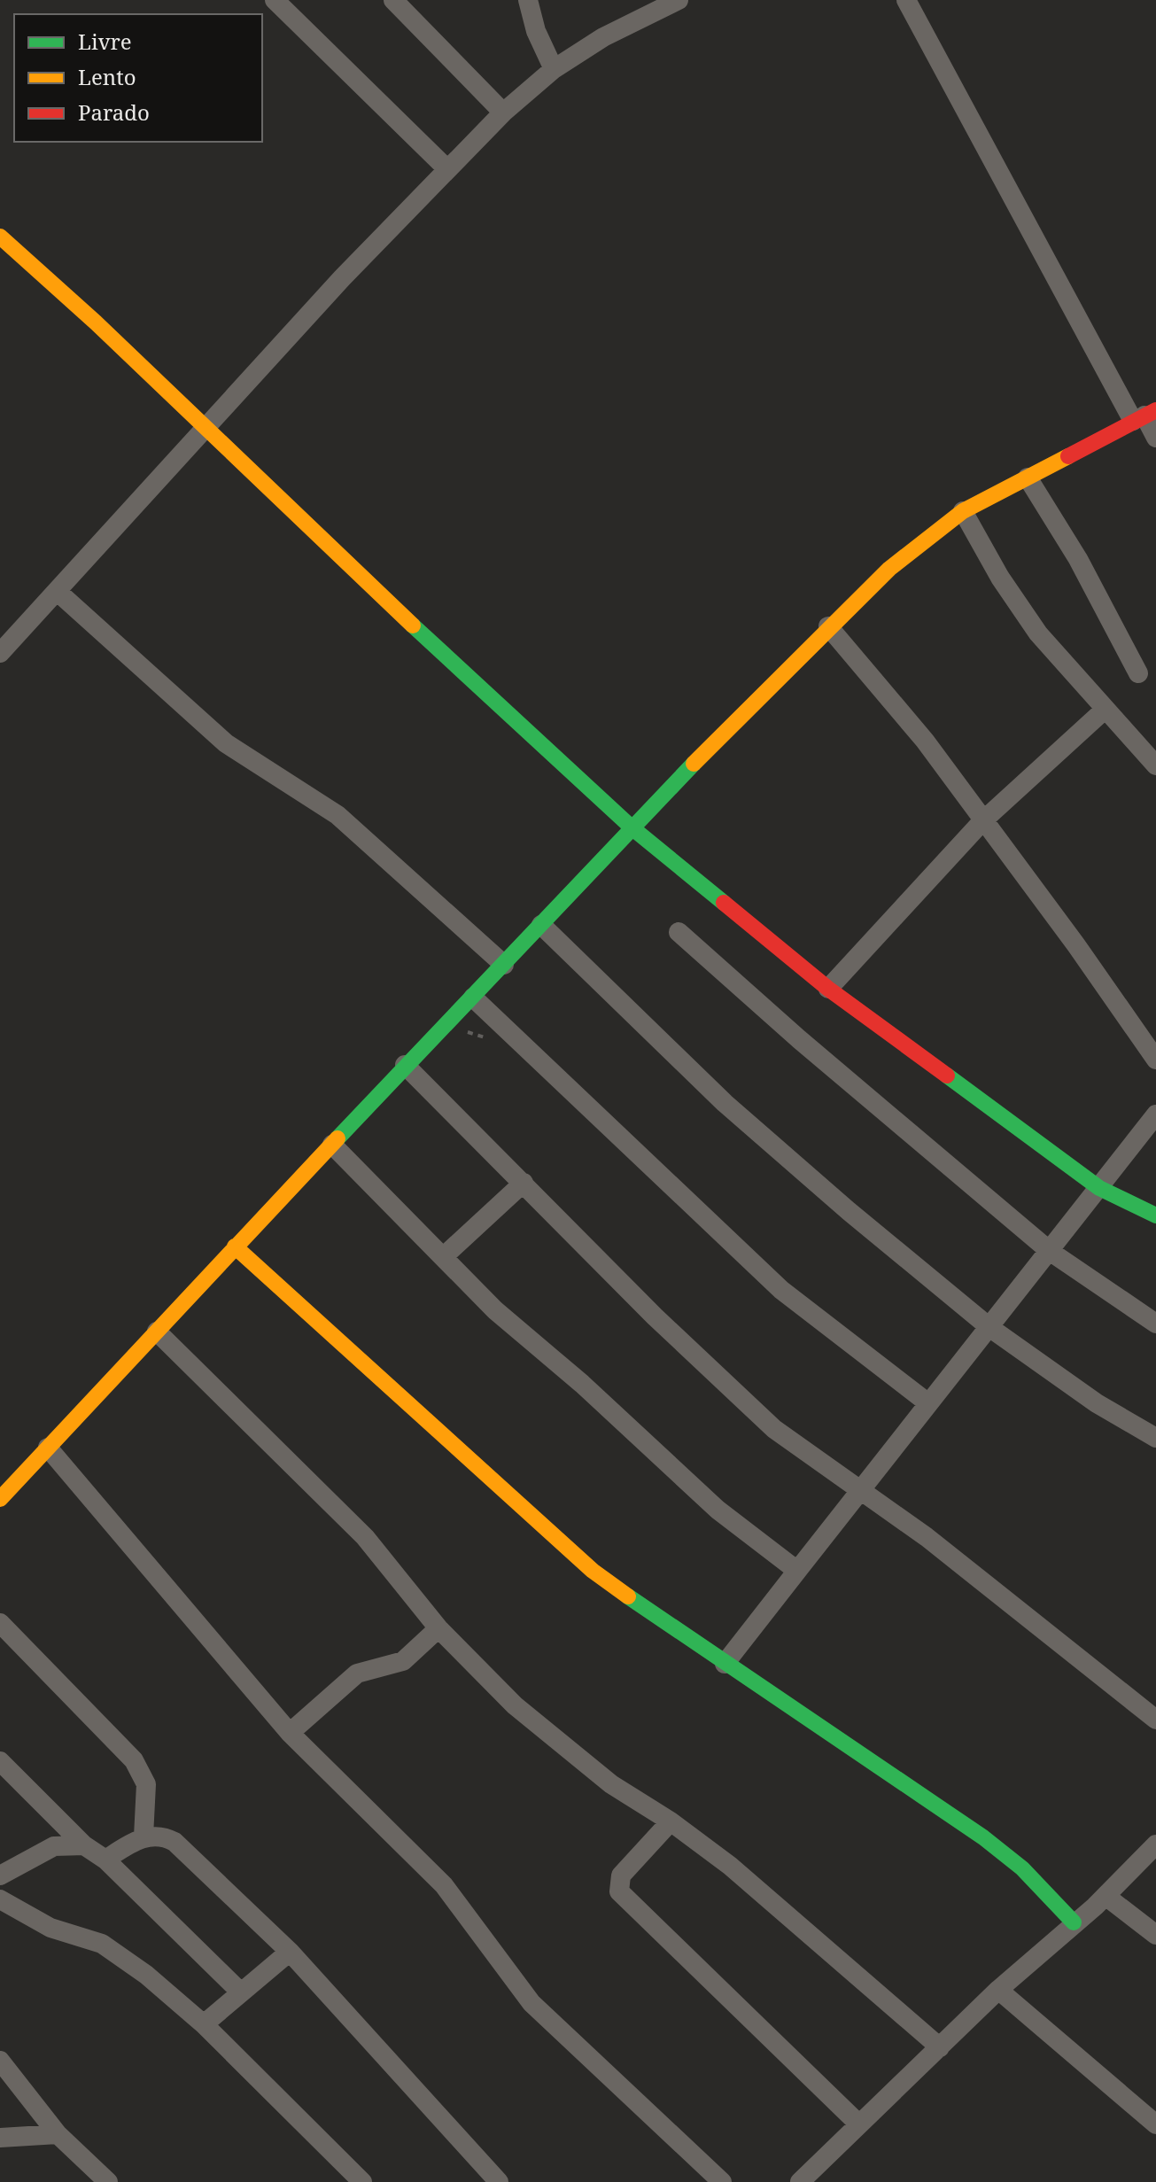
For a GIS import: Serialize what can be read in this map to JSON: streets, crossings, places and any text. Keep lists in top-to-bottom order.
{
  "legend": ["Livre", "Lento", "Parado"]
}
